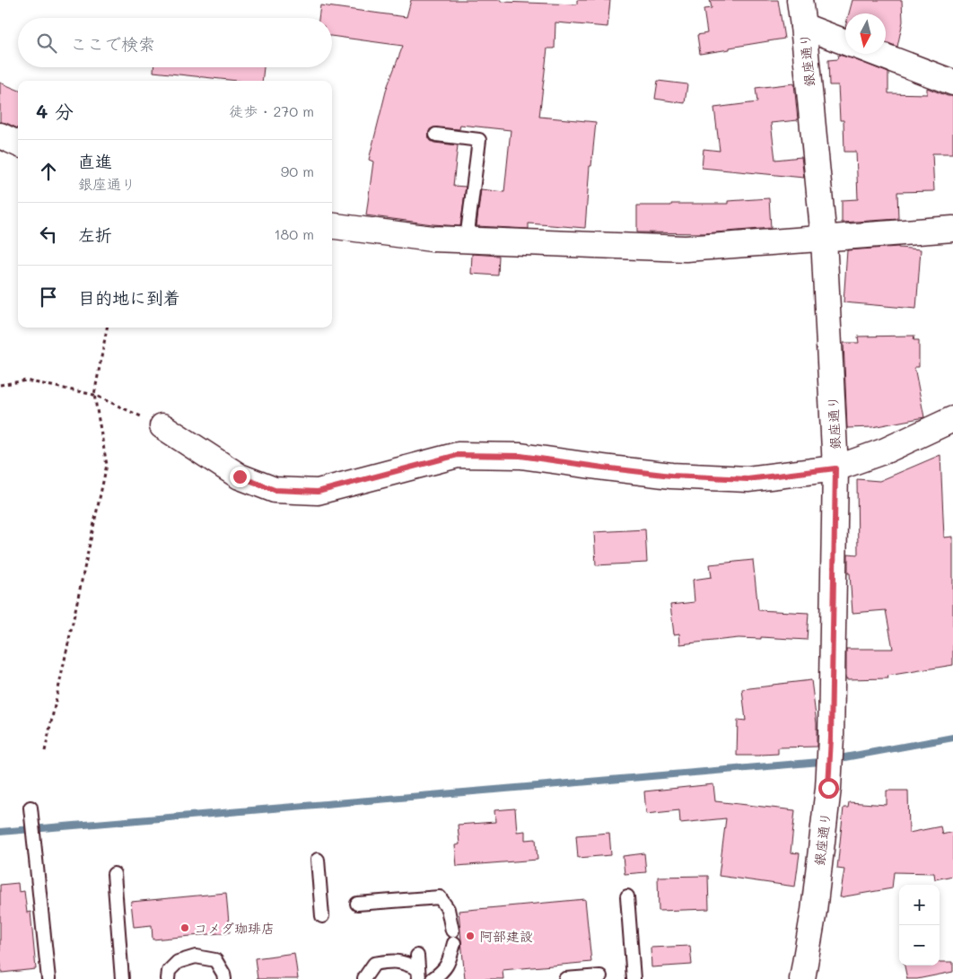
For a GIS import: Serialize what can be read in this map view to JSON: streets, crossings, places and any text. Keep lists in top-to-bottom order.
{
  "streets": {
    "street": ["銀座通り"]
  },
  "places": ["コメダ珈琲店", "阿部建設"],
  "north": "bottom",
  "page": {
    "search": "ここで検索",
    "heading": ["4 分", "徒歩 · 270 m"],
    "list": [
      ["直進", "銀座通り", "90 m"],
      ["左折", "180 m"],
      "目的地に到着"
    ],
    "map_buttons": ["+", "−"]
  }
}
